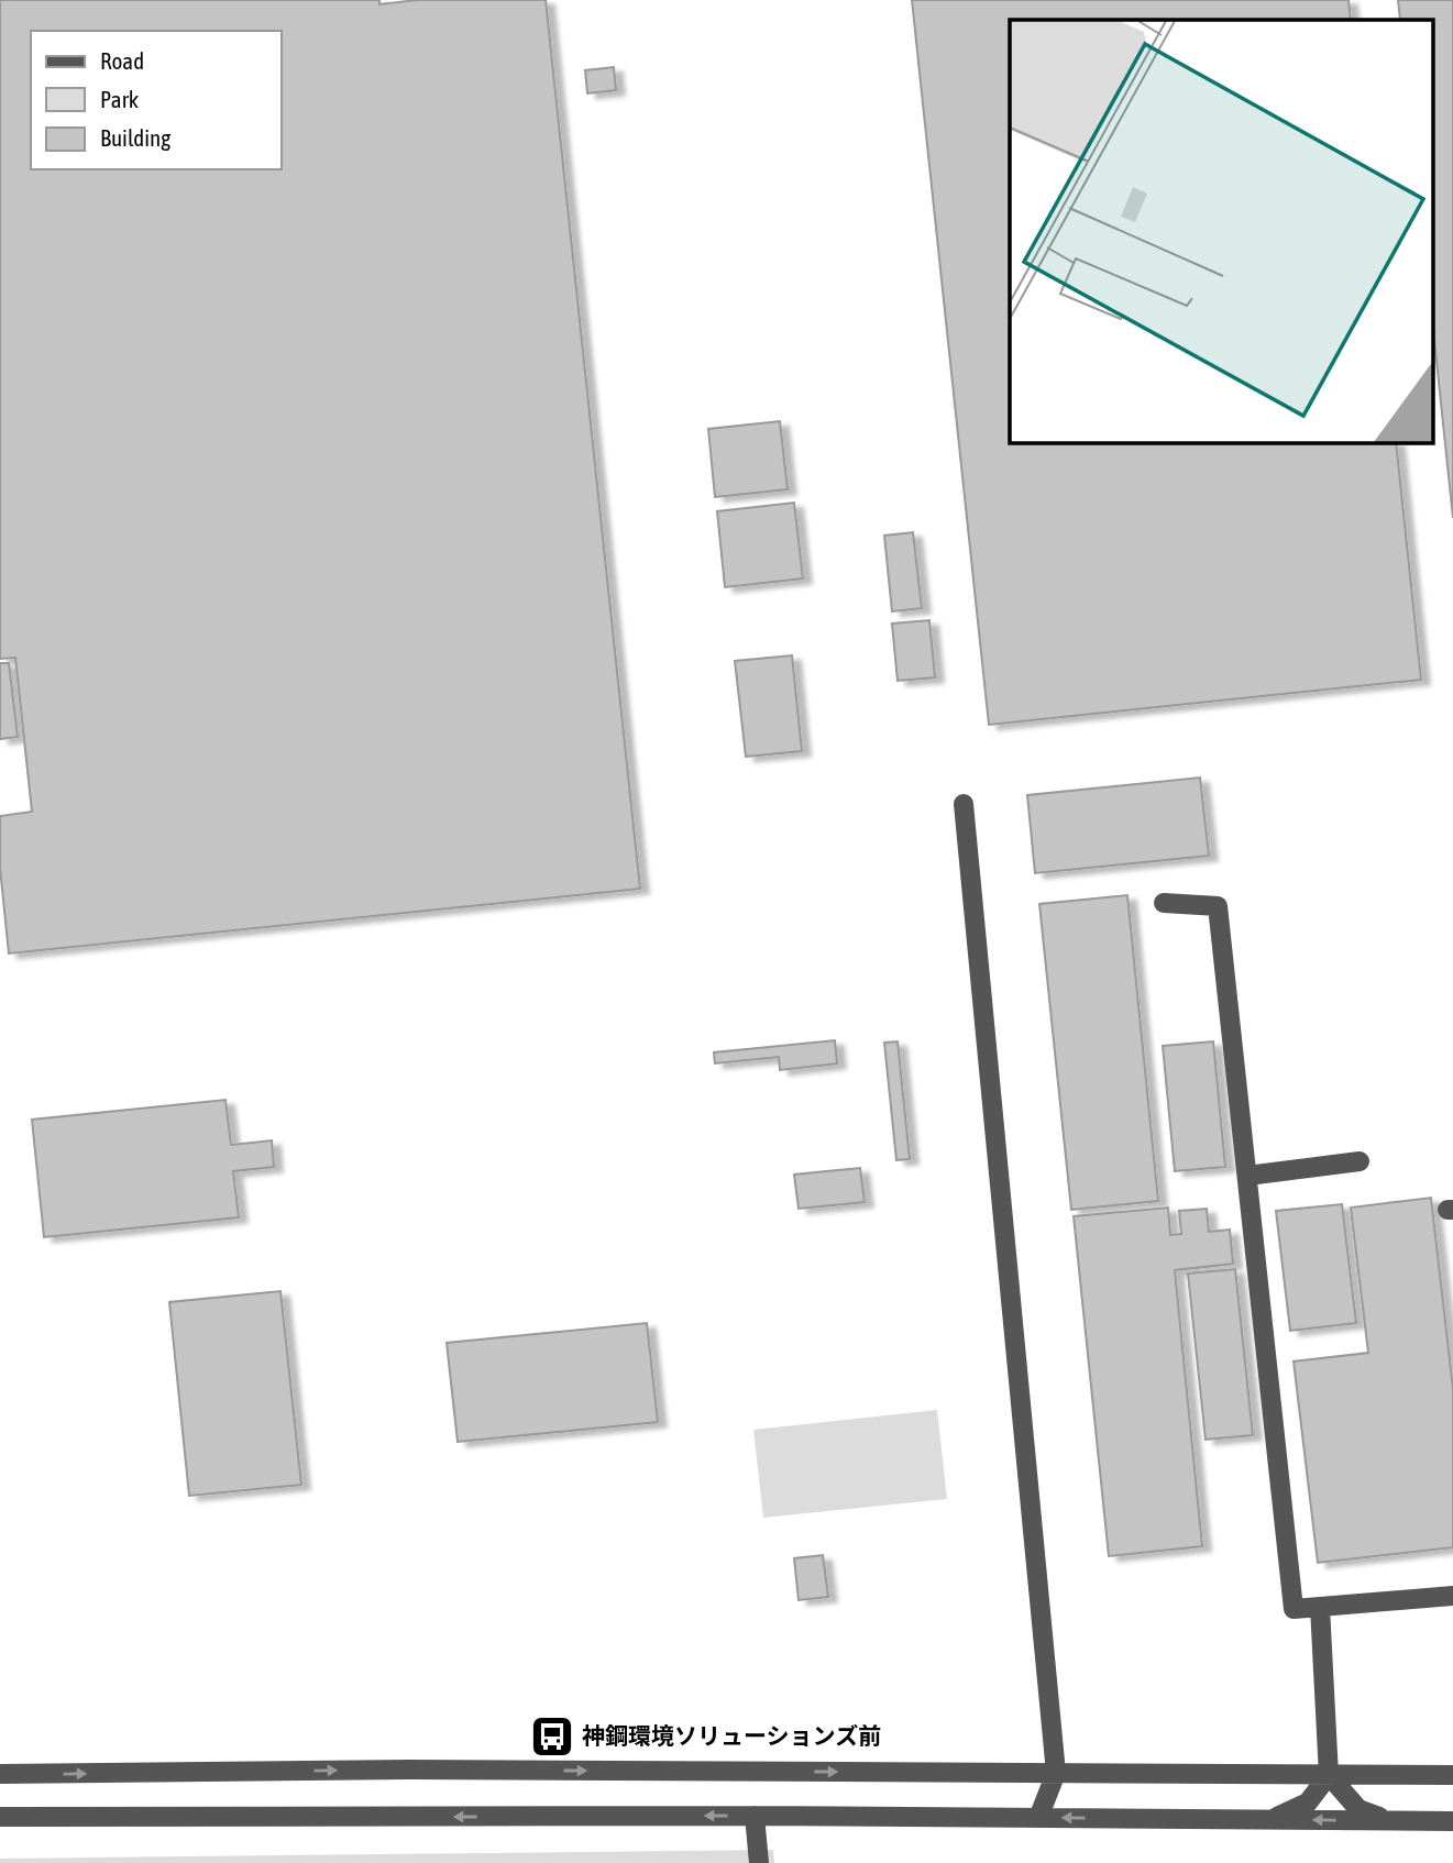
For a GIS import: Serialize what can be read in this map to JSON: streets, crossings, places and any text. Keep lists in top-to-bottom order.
{
  "places": {
    "bus stop": ["神鋼環境ソリューションズ前"]
  },
  "legend": ["Road", "Park", "Building"]
}
